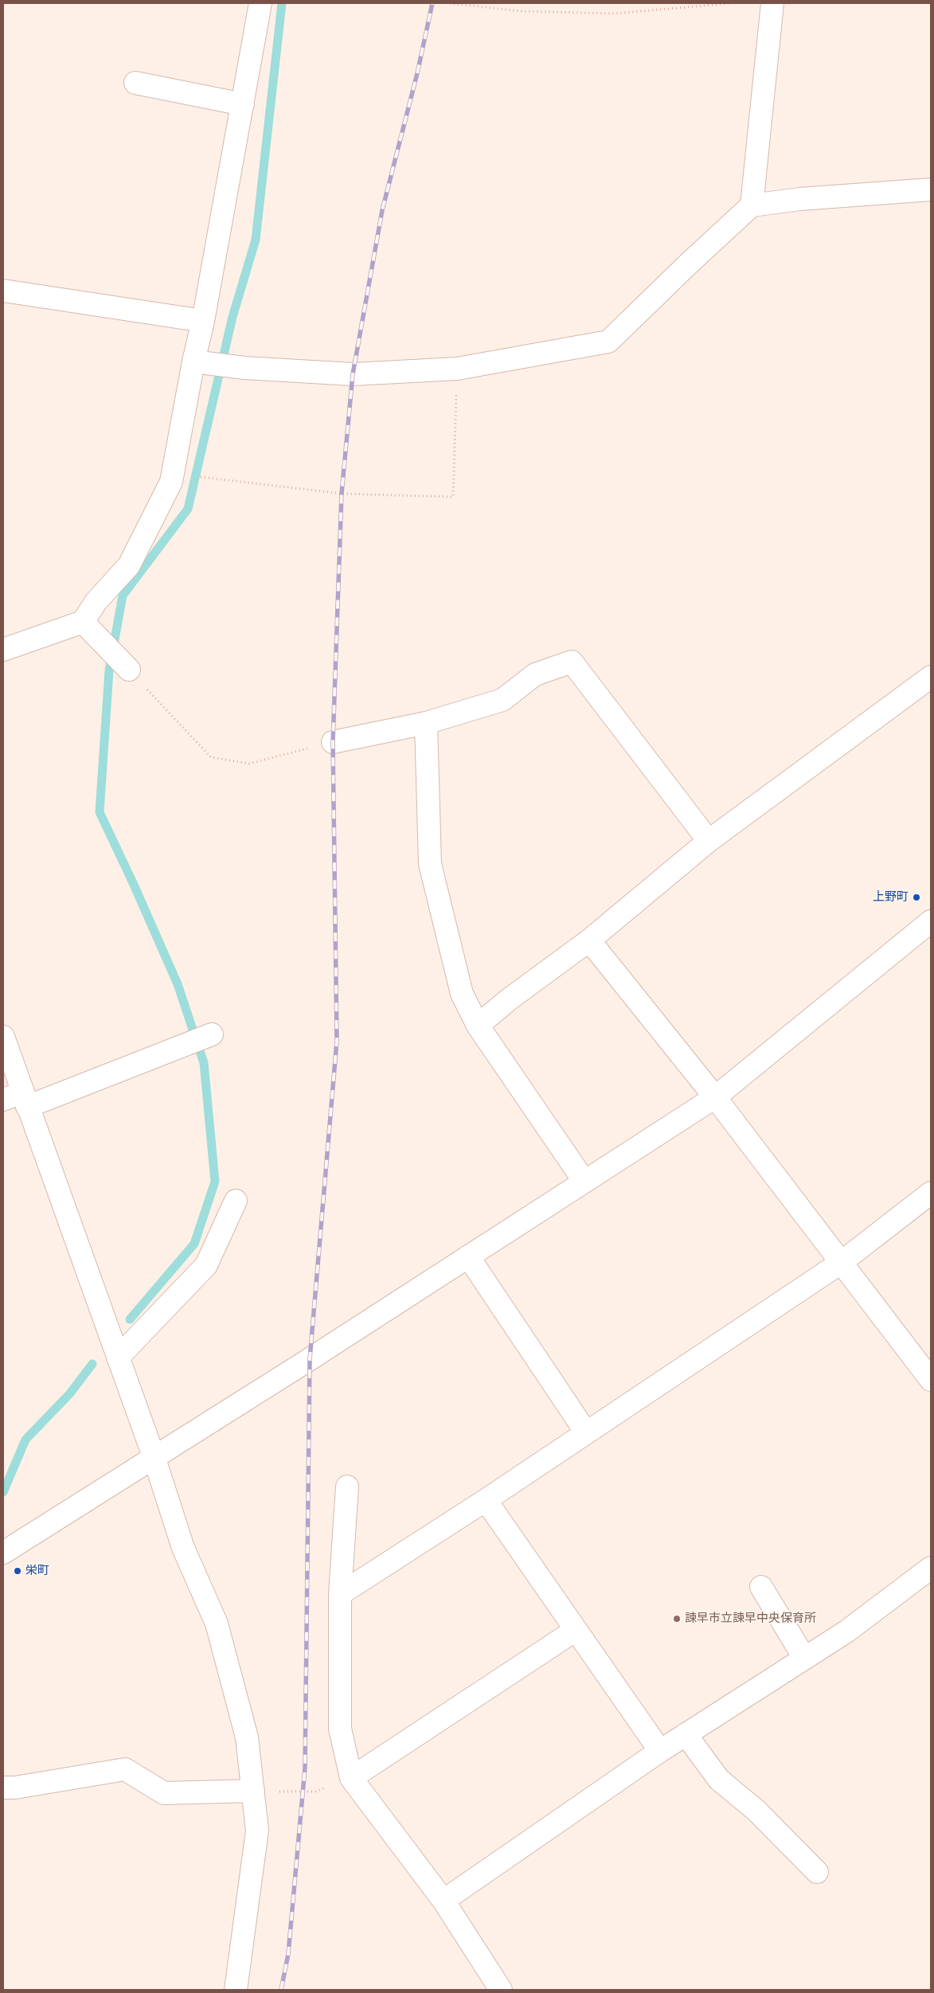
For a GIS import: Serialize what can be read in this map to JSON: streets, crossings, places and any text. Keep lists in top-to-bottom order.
{
  "places": ["上野町", "栄町", "諫早市立諫早中央保育所"]
}
